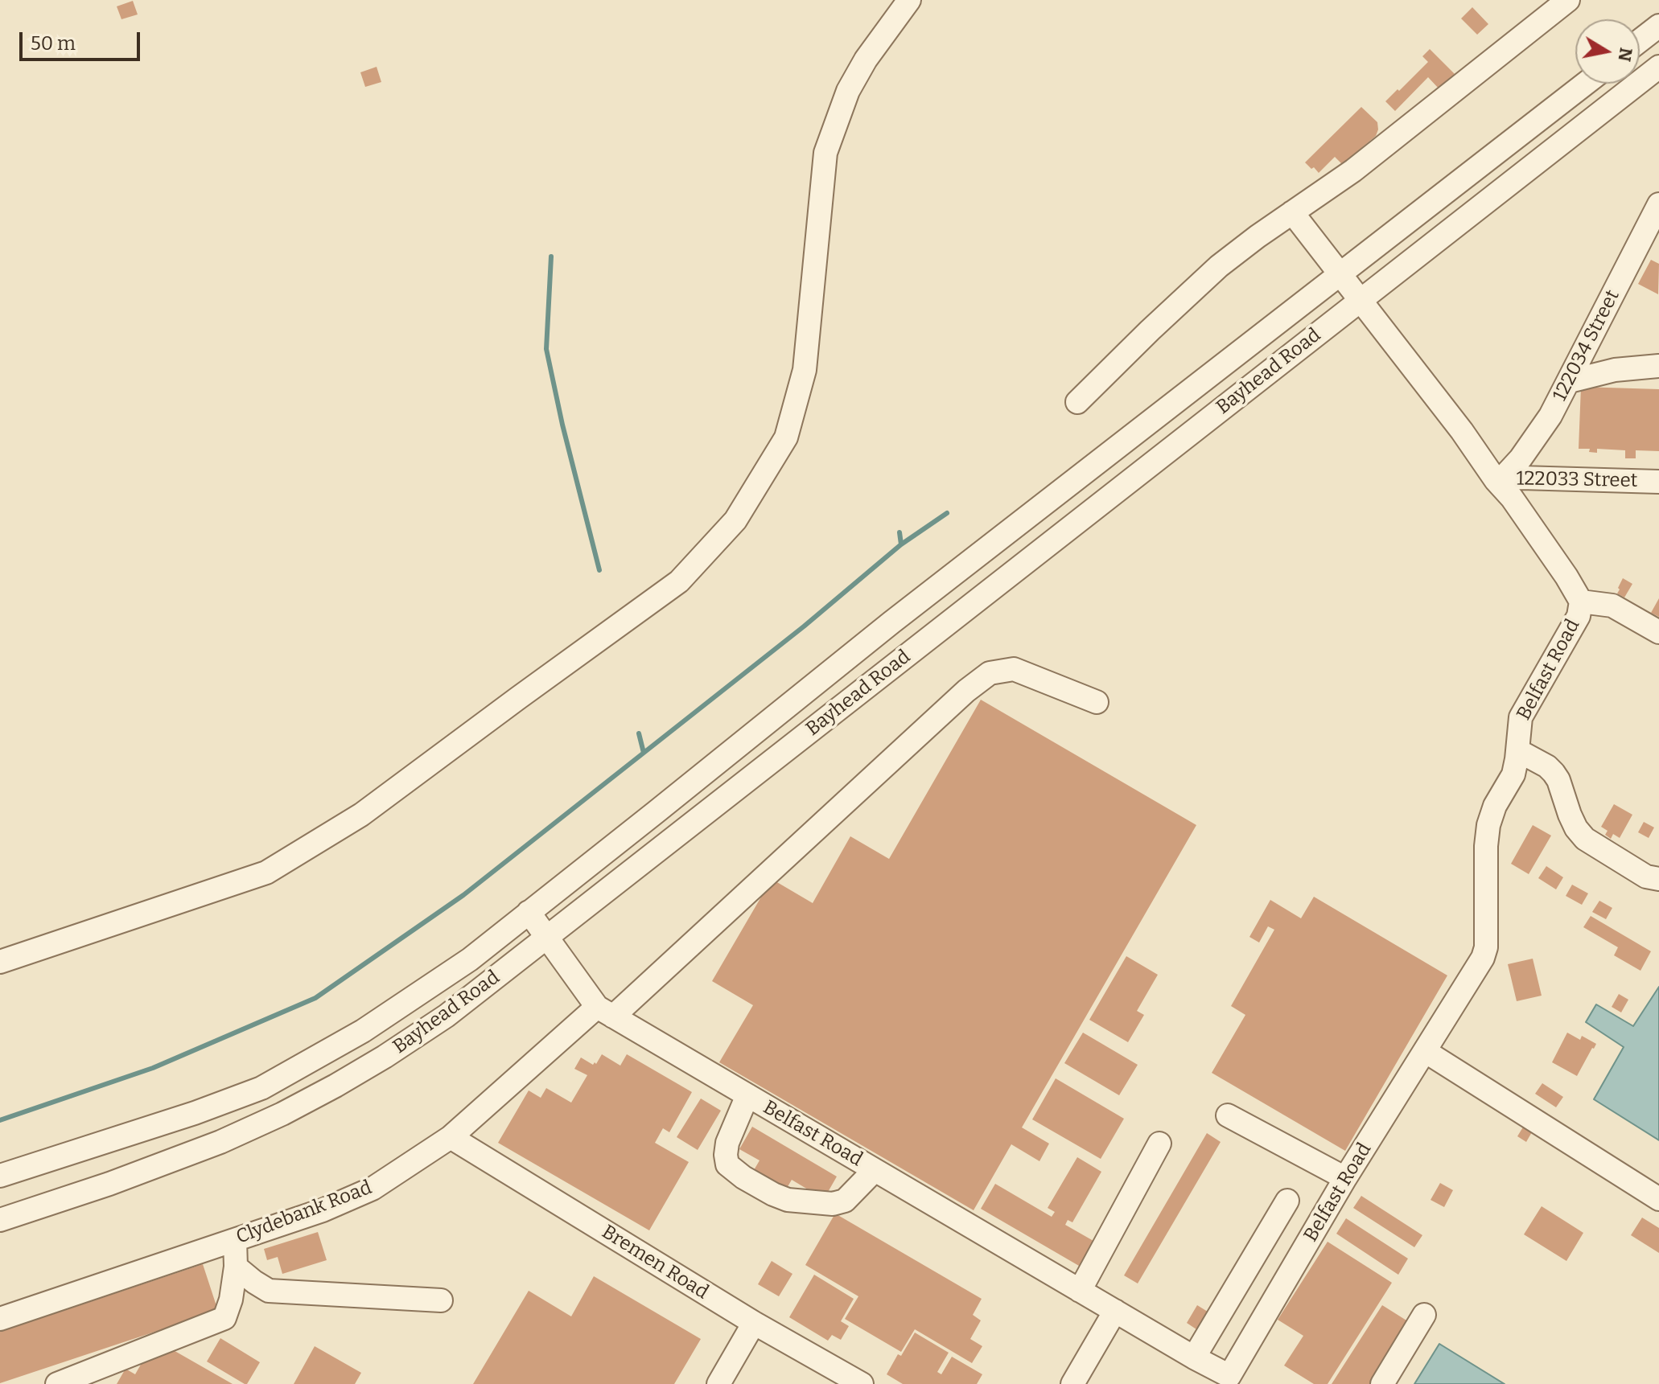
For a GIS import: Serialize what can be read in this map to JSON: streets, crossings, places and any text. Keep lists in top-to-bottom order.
{
  "streets": {
    "street": [
      "122034 Street",
      "Bayhead Road",
      "122033 Street",
      "Belfast Road",
      "Clydebank Road",
      "Bremen Road"
    ]
  },
  "crossings": [
    ["122034 Street", "122033 Street"],
    ["122034 Street", "Belfast Road"],
    ["Bayhead Road", "Belfast Road"],
    ["122033 Street", "Belfast Road"],
    ["Belfast Road", "Clydebank Road"],
    ["Clydebank Road", "Bremen Road"]
  ],
  "scale_bar": "50 m",
  "north": "right"
}
